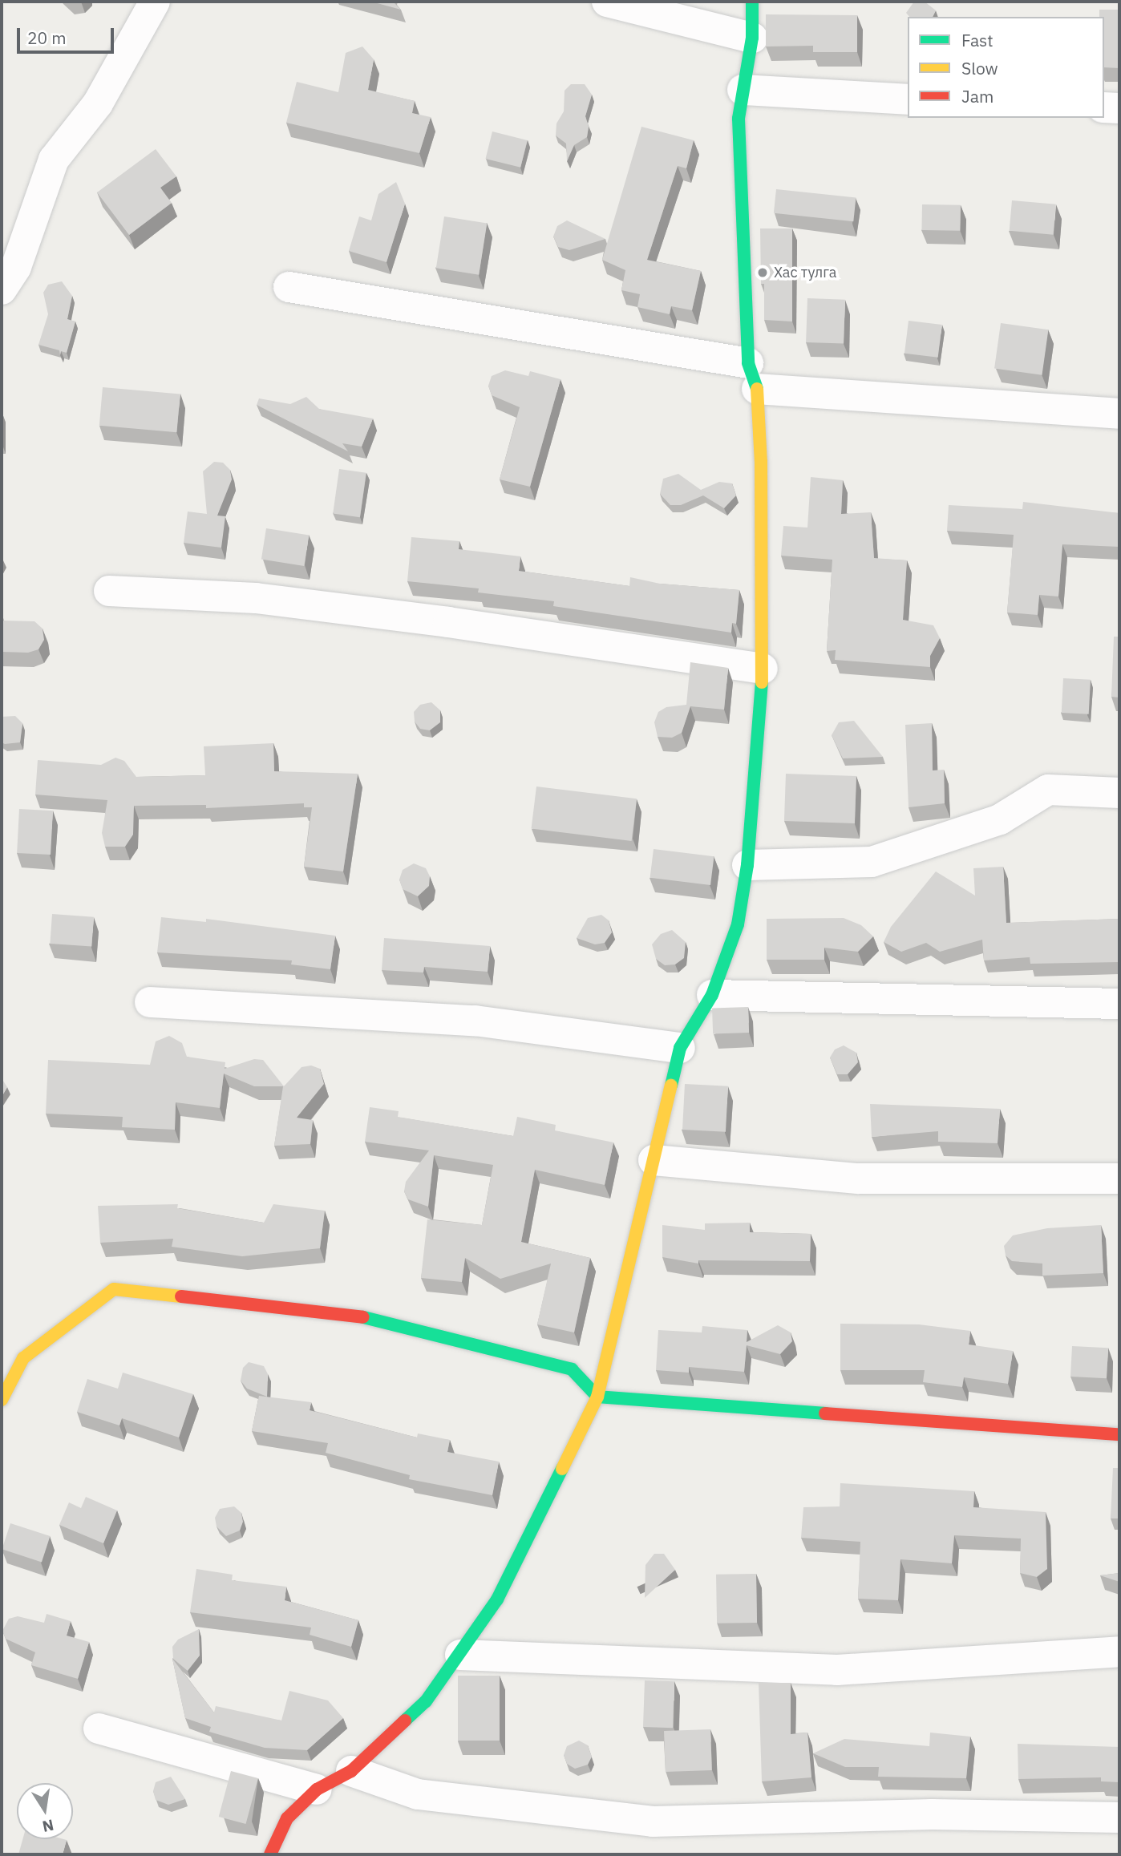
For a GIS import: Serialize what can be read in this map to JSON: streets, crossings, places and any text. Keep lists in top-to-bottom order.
{
  "places": ["Хас тулга"],
  "legend": ["Fast", "Slow", "Jam"],
  "scale_bar": "20 m",
  "north": "bottom"
}
